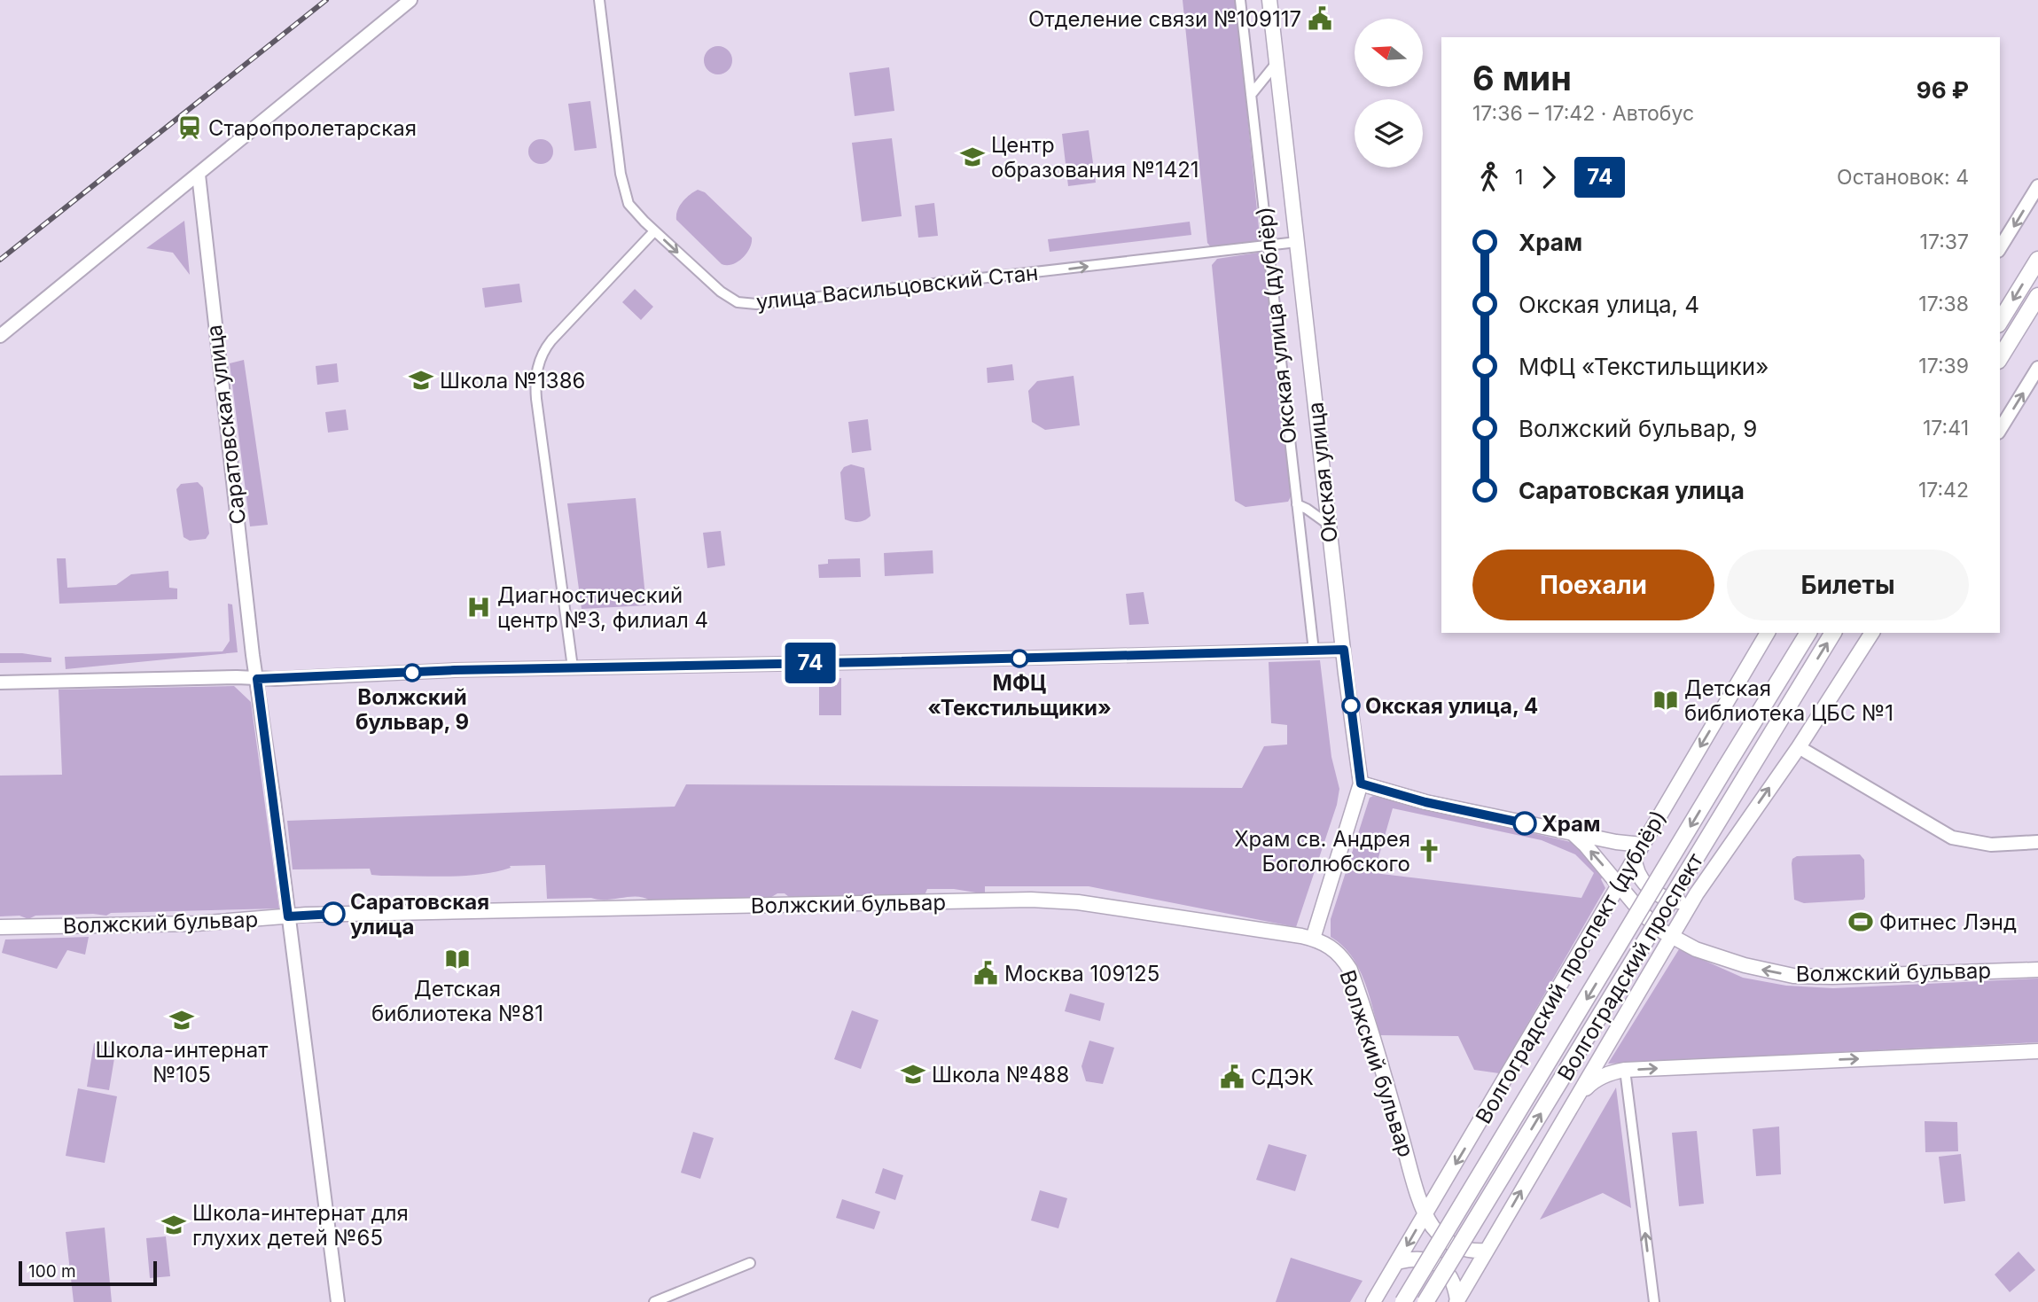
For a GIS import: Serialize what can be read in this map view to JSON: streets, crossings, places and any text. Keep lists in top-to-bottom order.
{
  "streets": {
    "main road": [
      "Окская улица",
      "Волжский бульвар",
      "Волгоградский проспект (дублёр)",
      "Волгоградский проспект"
    ],
    "street": ["улица Васильцовский Стан", "Окская улица (дублёр)", "Саратовская улица"]
  },
  "crossings": [
    ["улица Васильцовский Стан", "Окская улица (дублёр)"],
    ["улица Васильцовский Стан", "Окская улица"],
    ["Саратовская улица", "Волжский бульвар"],
    ["Окская улица", "Волжский бульвар"],
    ["Волжский бульвар", "Волгоградский проспект (дублёр)"]
  ],
  "one_way": ["улица Васильцовский Стан"],
  "places": {
    "public building": ["Отделение связи №109117", "Москва 109125", "СДЭК"],
    "station": ["Старопролетарская"],
    "school or university": [
      "Центр образования №1421",
      "Школа №1386",
      "Школа-интернат №105",
      "Школа №488",
      "Школа-интернат для глухих детей №65"
    ],
    "hospital": ["Диагностический центр №3, филиал 4"],
    "other": [
      "МФЦ «Текстильщики»",
      "Волжский бульвар, 9",
      "Окская улица, 4",
      "Храм",
      "Саратовская улица"
    ],
    "library": ["Детская библиотека ЦБС №1", "Детская библиотека №81"],
    "church": ["Храм св. Андрея Боголюбского"],
    "sports": ["Фитнес Лэнд"]
  },
  "lines": ["bus line 74"],
  "scale_bar": "100 m",
  "north": "left",
  "page": {
    "on_map": "74",
    "heading": ["6 мин", "17:36 – 17:42 · Автобус", "96 ₽"],
    "legs": ["1", "74", "Остановок: 4"],
    "list": [
      {
        "name": "Храм",
        "value": "17:37"
      },
      {
        "name": "Окская улица, 4",
        "value": "17:38"
      },
      {
        "name": "МФЦ «Текстильщики»",
        "value": "17:39"
      },
      {
        "name": "Волжский бульвар, 9",
        "value": "17:41"
      },
      {
        "name": "Саратовская улица",
        "value": "17:42"
      }
    ],
    "buttons": ["Поехали", "Билеты"],
    "scale": "100 m"
  }
}
